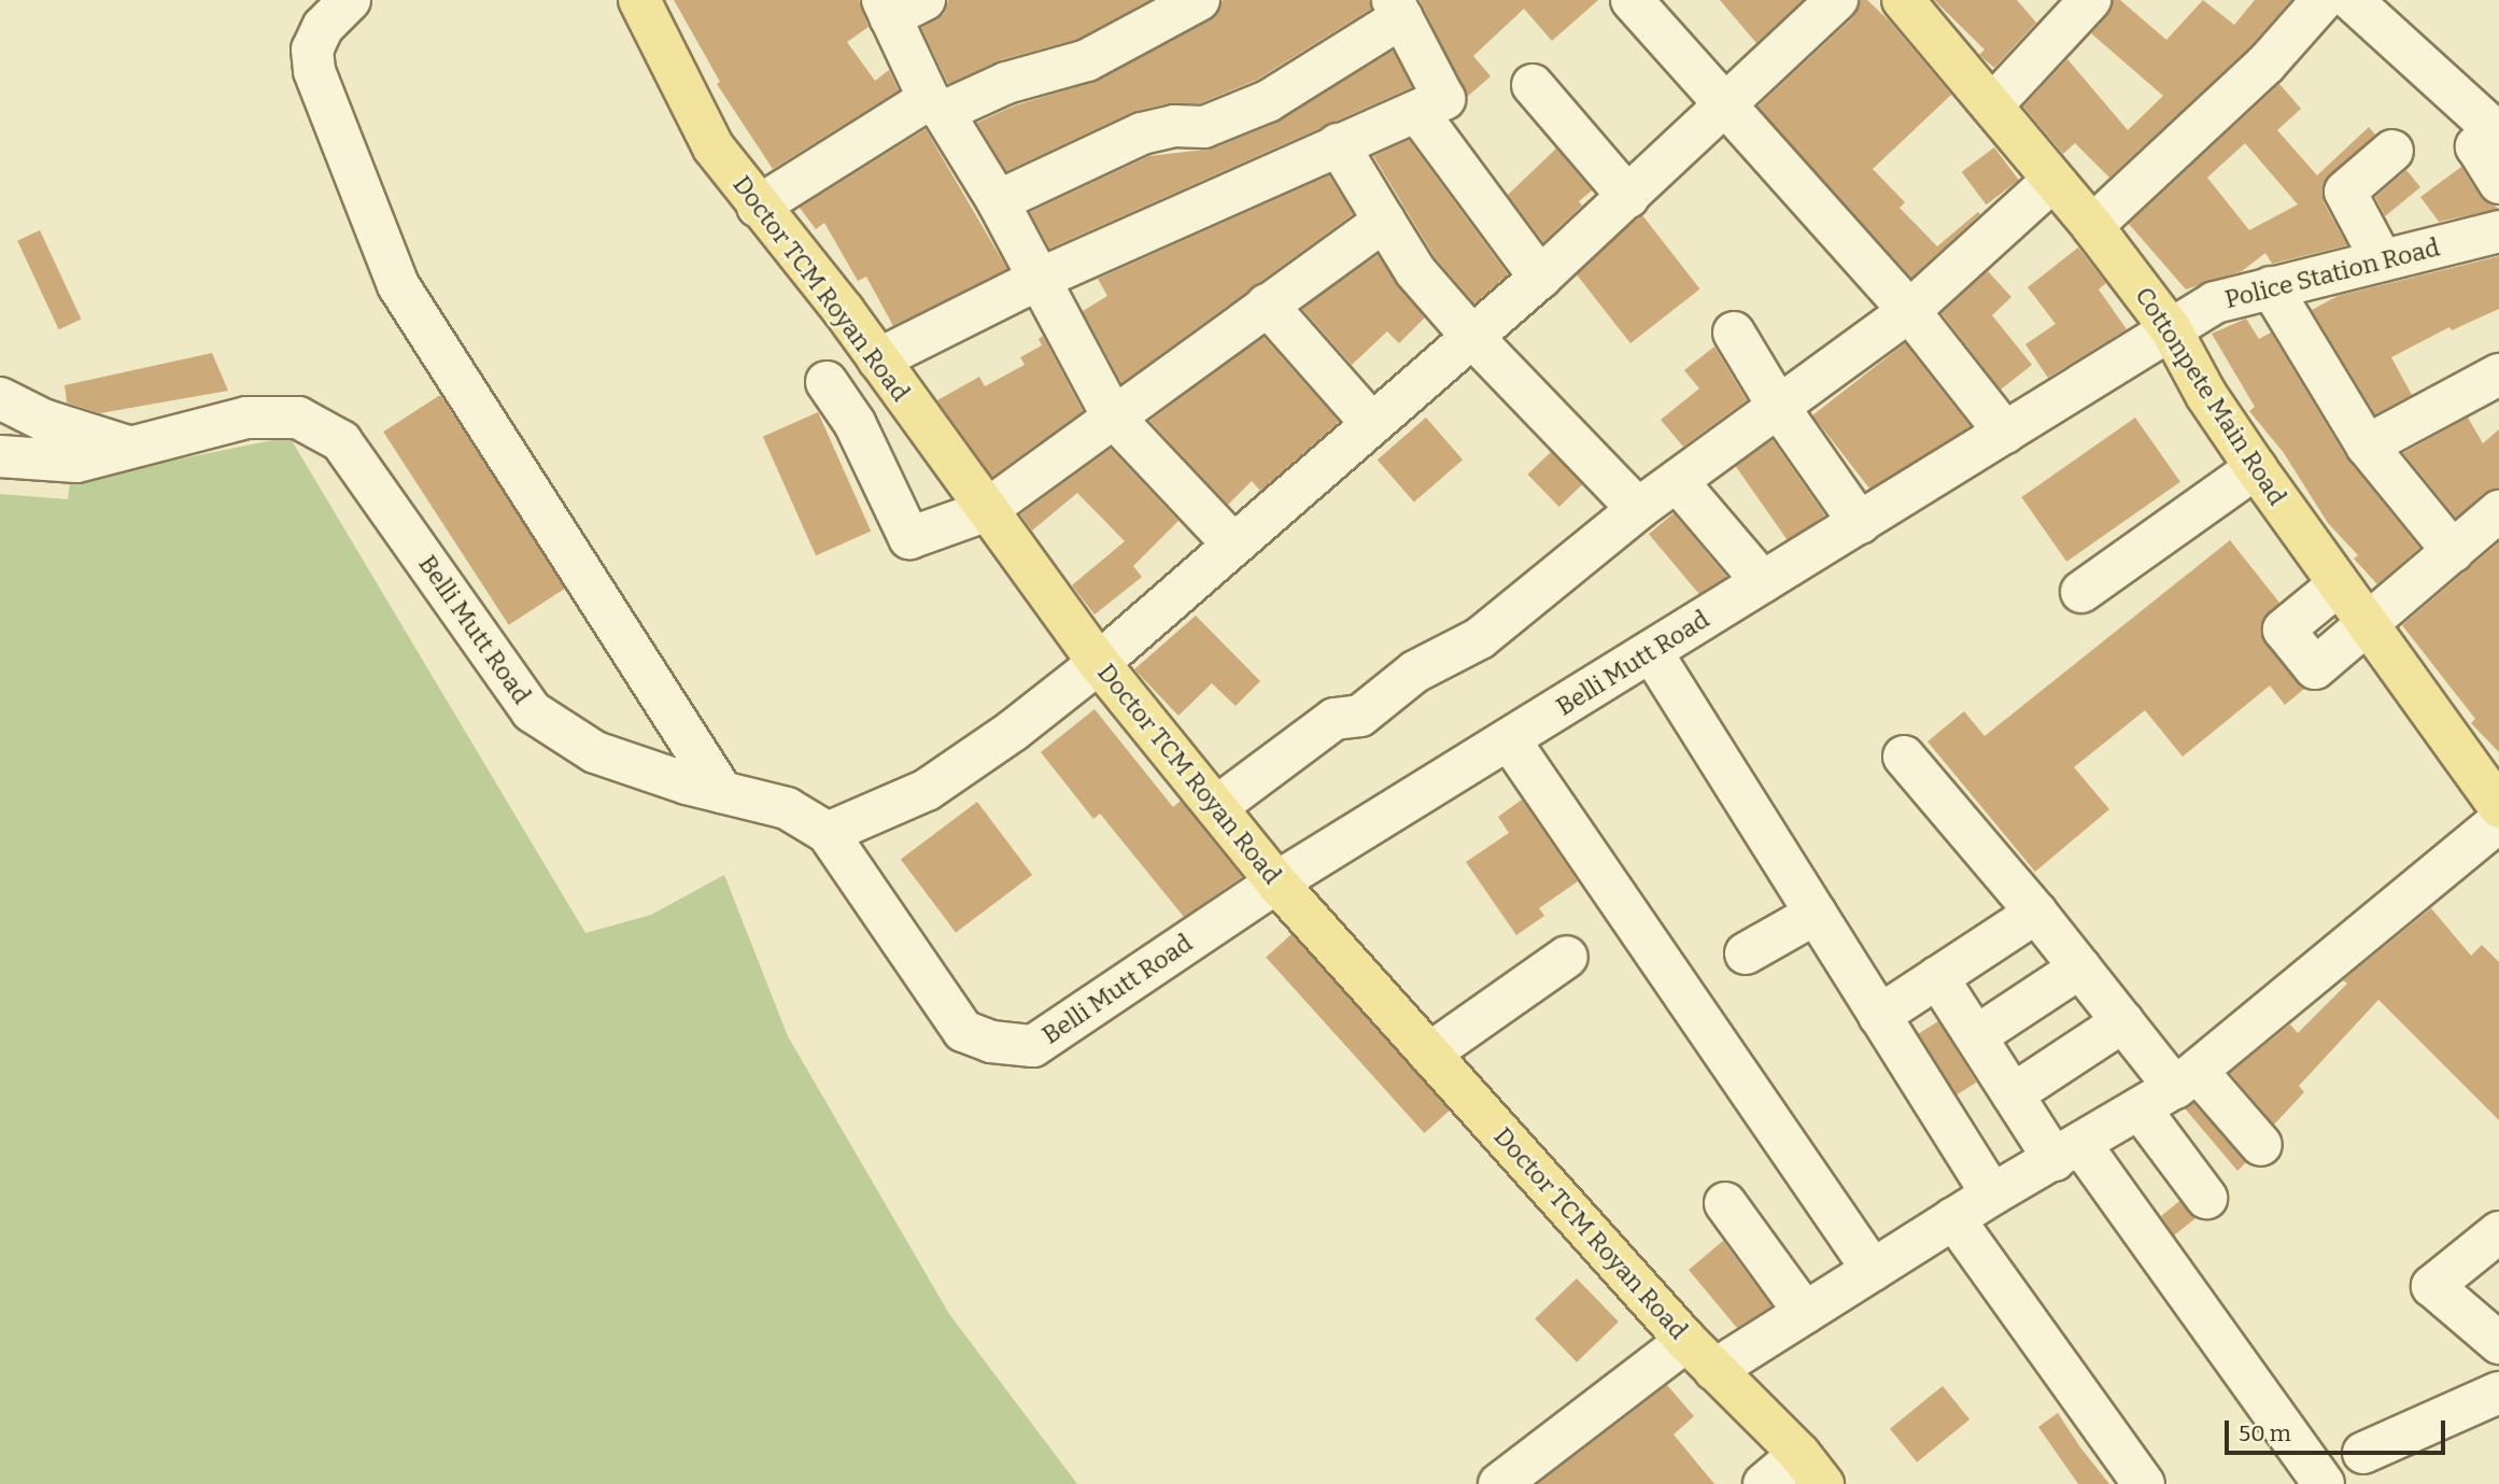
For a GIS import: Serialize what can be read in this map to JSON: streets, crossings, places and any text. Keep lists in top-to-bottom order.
{
  "streets": {
    "main road": ["Doctor TCM Royan Road", "Cottonpete Main Road"],
    "street": ["Police Station Road", "Belli Mutt Road"]
  },
  "crossings": [
    ["Police Station Road", "Cottonpete Main Road"],
    ["Police Station Road", "Belli Mutt Road"],
    ["Doctor TCM Royan Road", "Belli Mutt Road"],
    ["Cottonpete Main Road", "Belli Mutt Road"]
  ],
  "scale_bar": "50 m"
}
